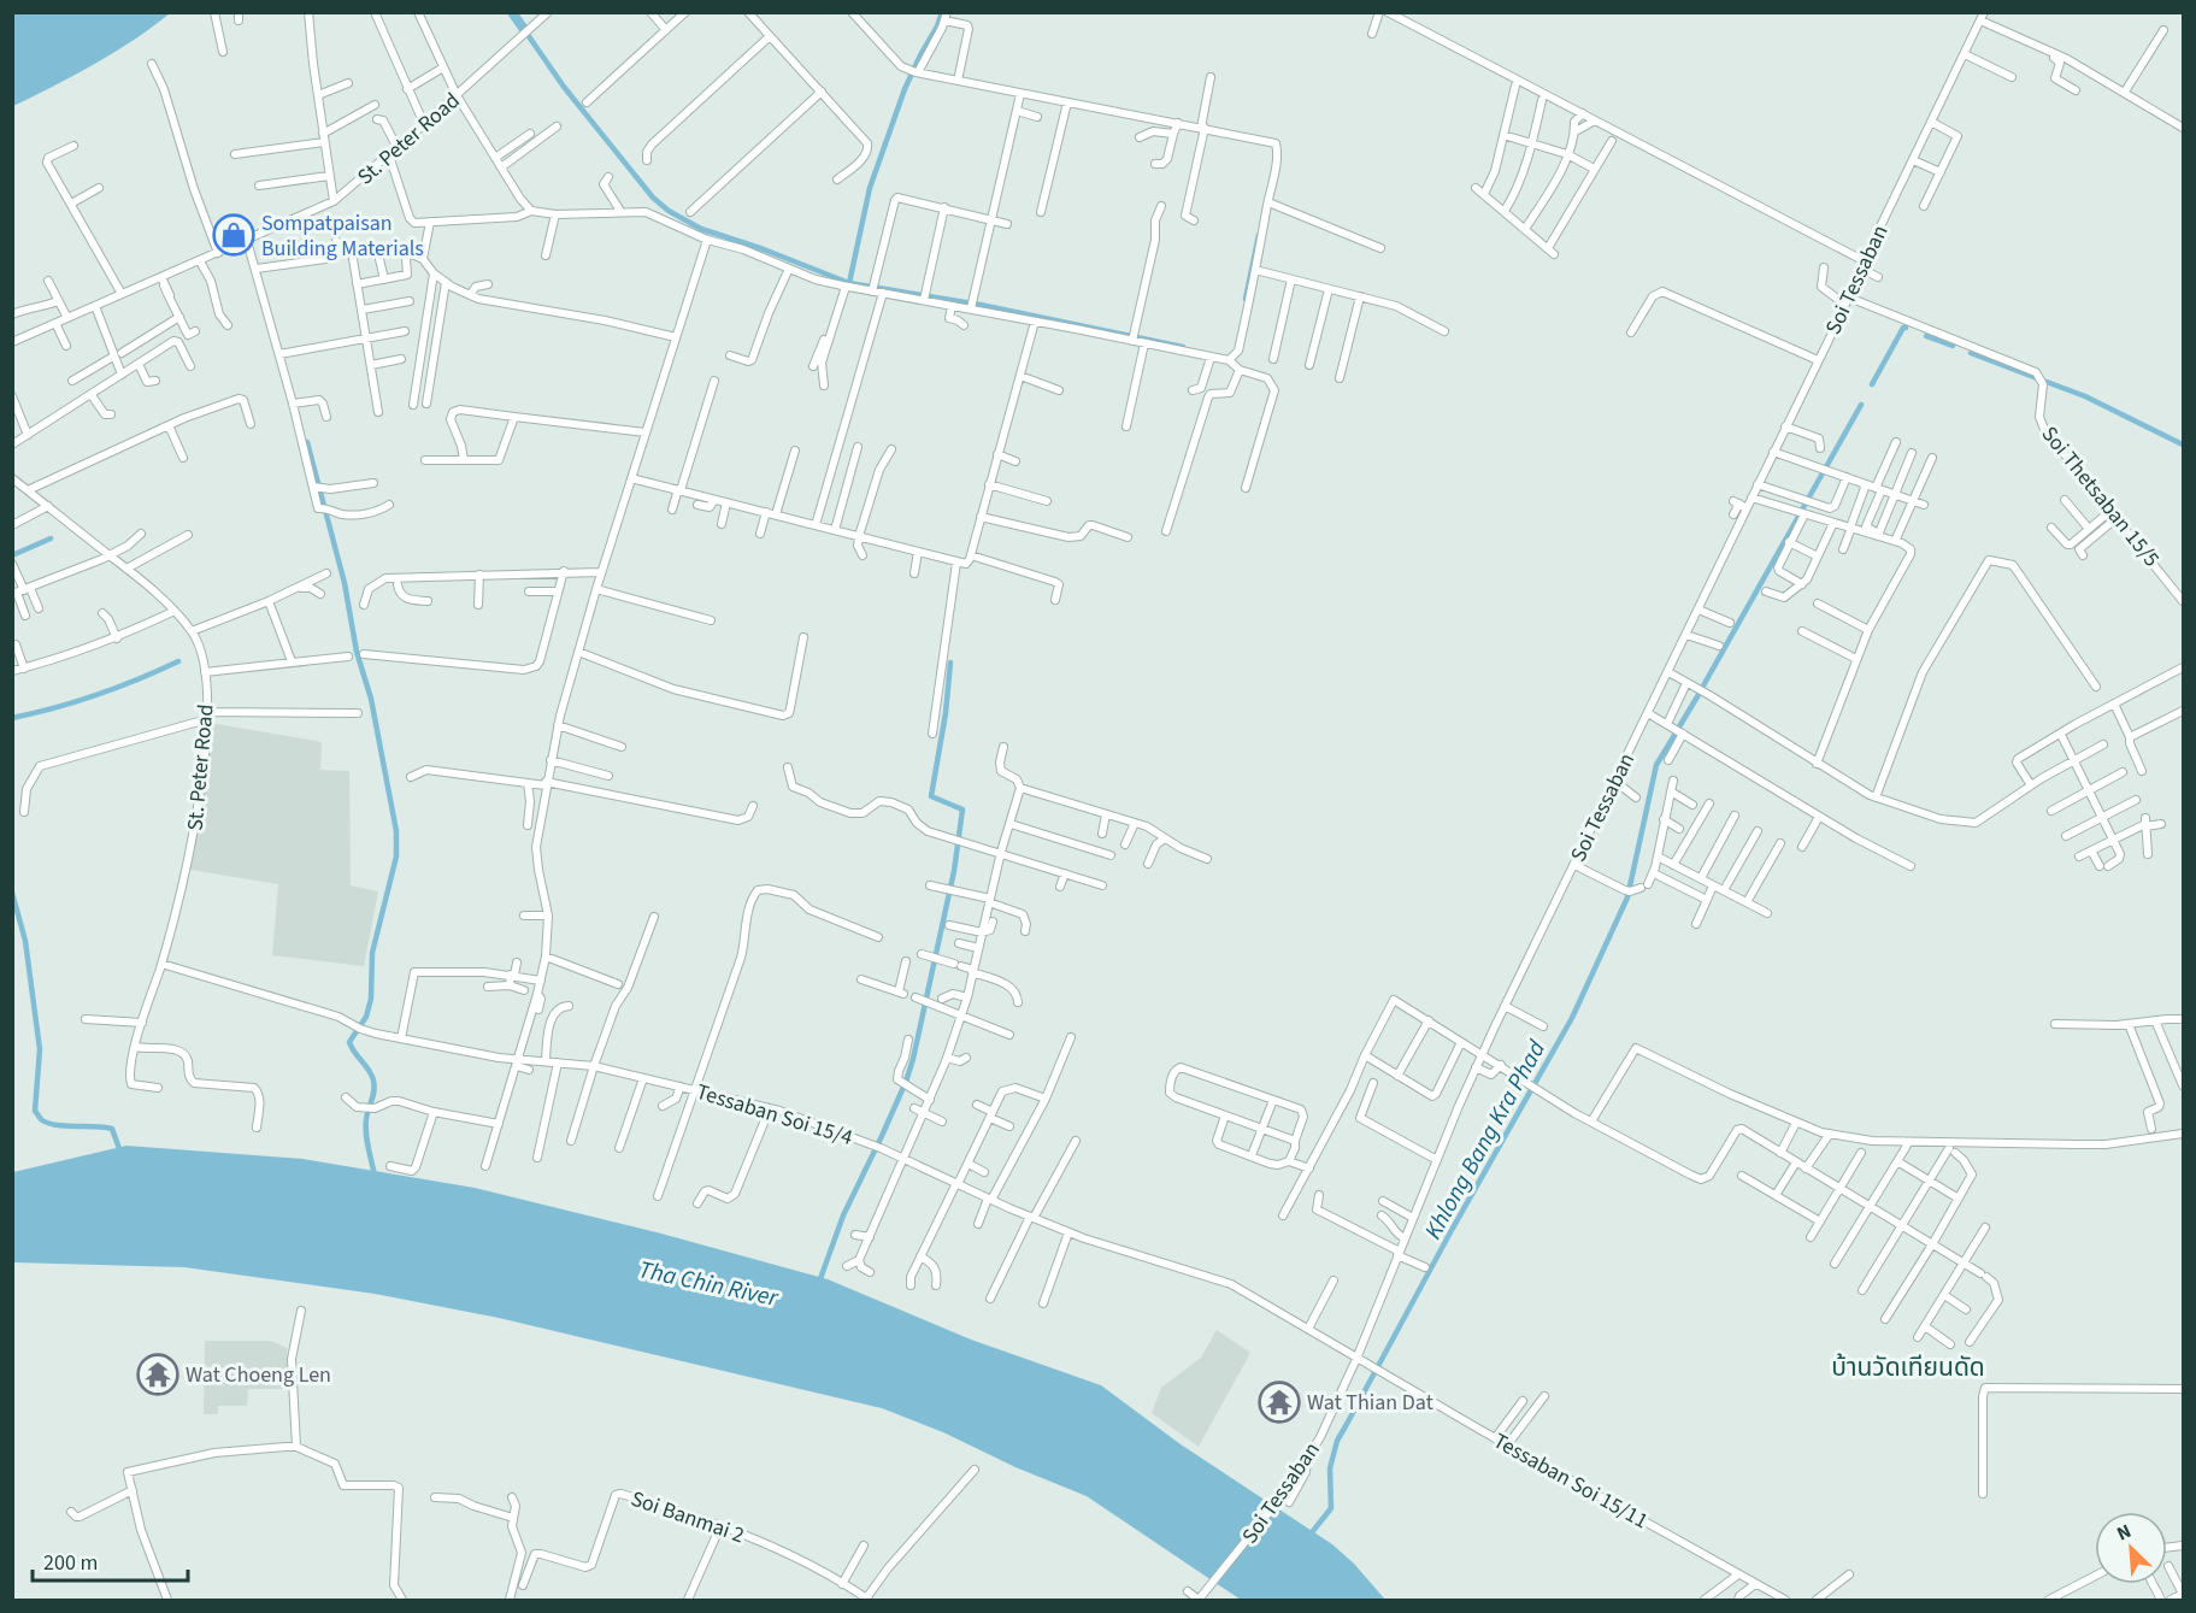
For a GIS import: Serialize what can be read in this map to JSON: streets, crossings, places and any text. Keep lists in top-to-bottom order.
{
  "streets": {
    "street": [
      "St. Peter Road",
      "Soi Tessaban",
      "Soi Thetsaban 15/5",
      "Tessaban Soi 15/4",
      "Tessaban Soi 15/11",
      "Soi Banmai 2"
    ]
  },
  "crossings": [
    ["St. Peter Road", "Tessaban Soi 15/4"],
    ["Soi Tessaban", "Soi Thetsaban 15/5"],
    ["Soi Tessaban", "Tessaban Soi 15/4"],
    ["Soi Tessaban", "Tessaban Soi 15/11"],
    ["Tessaban Soi 15/4", "Tessaban Soi 15/11"]
  ],
  "districts": ["บ้านวัดเทียนดัด"],
  "water": ["Khlong Bang Kra Phad", "Tha Chin River"],
  "places": {
    "shop": ["Sompatpaisan Building Materials"],
    "temple": ["Wat Choeng Len", "Wat Thian Dat"]
  },
  "scale_bar": "200 m",
  "north": "top left"
}
